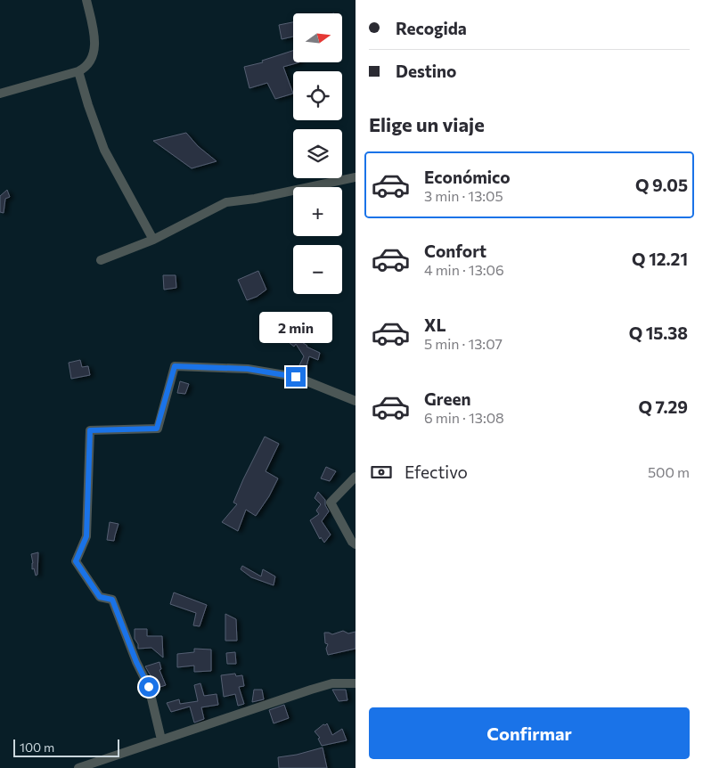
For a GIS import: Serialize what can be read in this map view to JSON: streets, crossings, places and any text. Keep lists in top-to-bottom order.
{
  "scale_bar": "100 m",
  "north": "right",
  "page": {
    "banner": ["Recogida", "Destino"],
    "map_buttons": ["+", "−"],
    "heading": "Elige un viaje",
    "list": [
      {
        "name": "Económico",
        "note": "3 min · 13:05",
        "value": "Q 9.05"
      },
      {
        "name": "Confort",
        "note": "4 min · 13:06",
        "value": "Q 12.21"
      },
      {
        "name": "XL",
        "note": "5 min · 13:07",
        "value": "Q 15.38"
      },
      {
        "name": "Green",
        "note": "6 min · 13:08",
        "value": "Q 7.29"
      }
    ],
    "bubble": "2 min",
    "pay": ["Efectivo", "500 m"],
    "buttons": "Confirmar",
    "scale": "100 m"
  }
}
